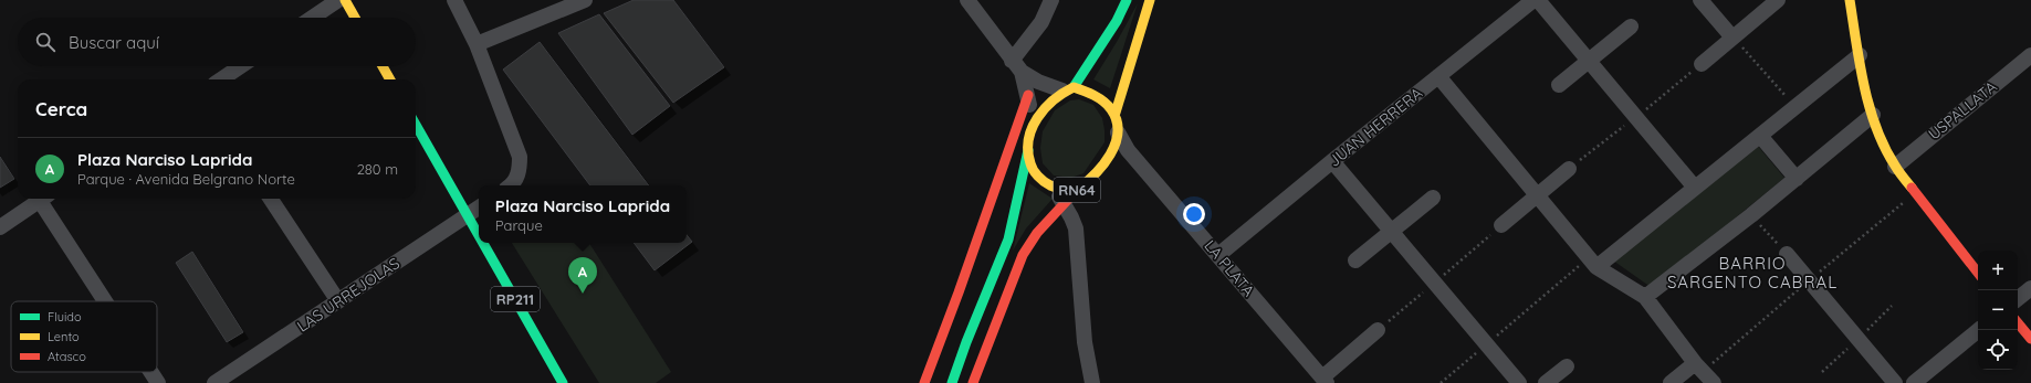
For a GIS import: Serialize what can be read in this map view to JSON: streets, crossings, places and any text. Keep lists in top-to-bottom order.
{
  "streets": {
    "main road": ["RN64", "RP211"],
    "street": [
      "USPALLATA",
      "JUAN HERRERA",
      "LA PLATA",
      "LAS URREJOLAS"
    ]
  },
  "crossings": [
    ["JUAN HERRERA", "LA PLATA"],
    ["RN64", "LA PLATA"],
    ["LAS URREJOLAS", "RP211"]
  ],
  "districts": ["BARRIO SARGENTO CABRAL"],
  "legend": ["Fluido", "Lento", "Atasco"],
  "page": {
    "search": "Buscar aquí",
    "heading": "Cerca",
    "list": [
      {
        "mark": "A",
        "name": "Plaza Narciso Laprida",
        "note": "Parque · Avenida Belgrano Norte",
        "value": "280 m"
      }
    ],
    "popup": ["Plaza Narciso Laprida", "Parque"],
    "map_buttons": ["+", "−"],
    "pins": "A"
  }
}
